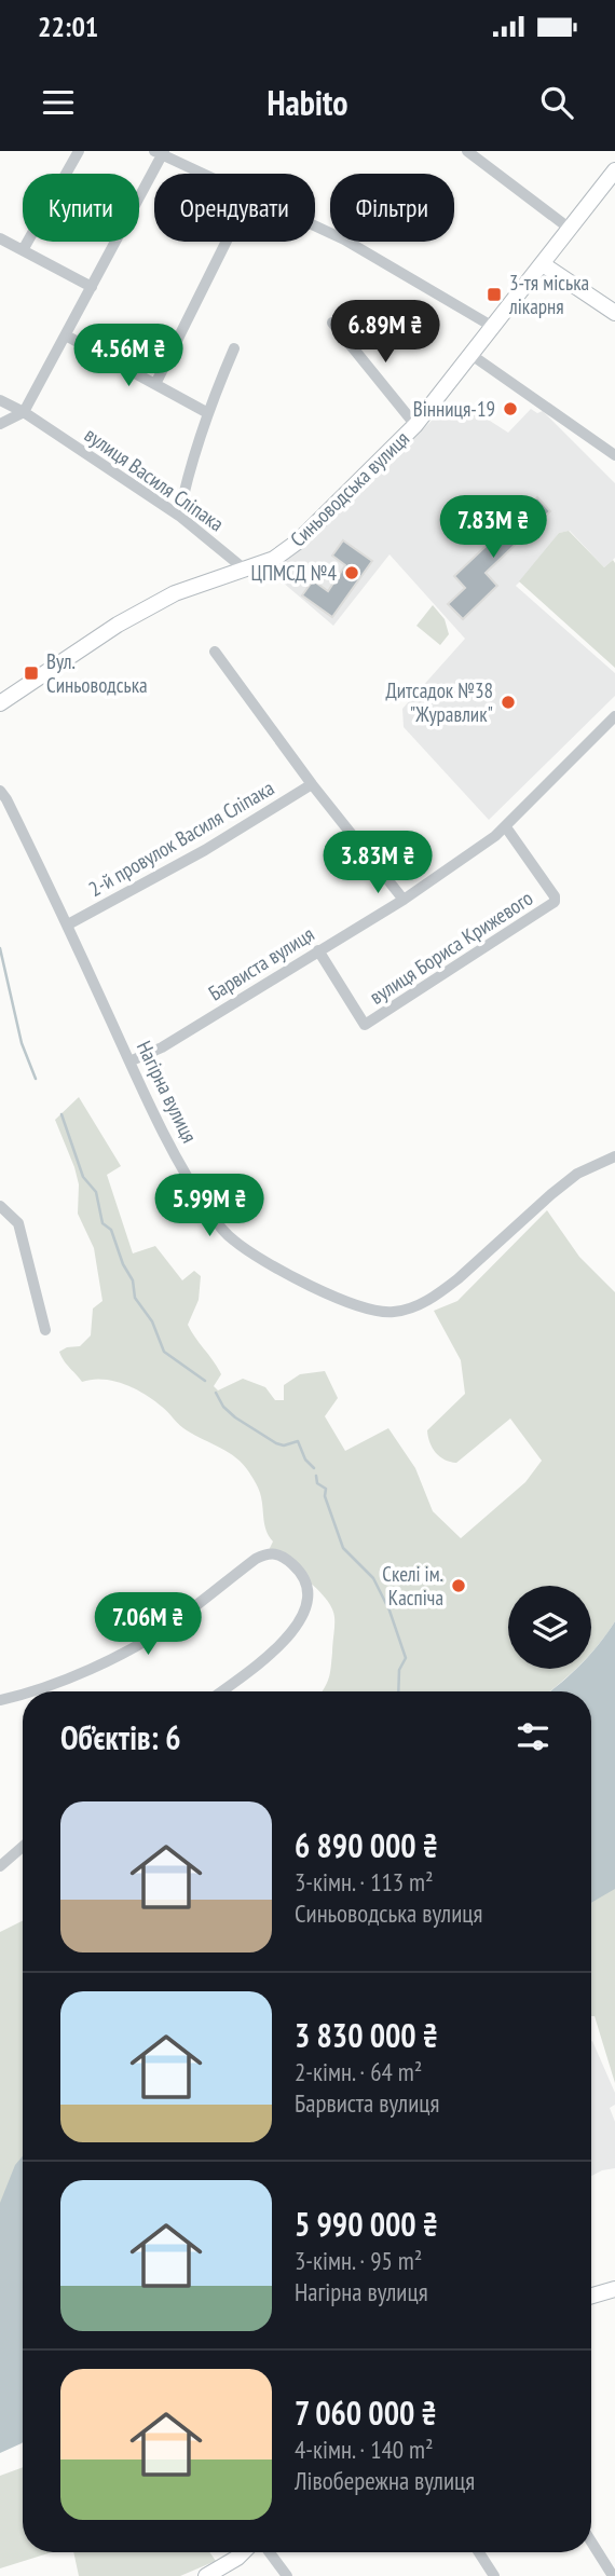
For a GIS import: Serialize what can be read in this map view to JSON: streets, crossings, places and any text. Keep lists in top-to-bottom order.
{
  "streets": {
    "street": [
      "вулиця Василя Сліпака",
      "Синьоводська вулиця",
      "2-й провулок Василя Сліпака",
      "вулиця Бориса Крижевого",
      "Барвиста вулиця",
      "Нагірна вулиця"
    ]
  },
  "crossings": [
    ["вулиця Василя Сліпака", "Синьоводська вулиця"],
    ["2-й провулок Василя Сліпака", "Нагірна вулиця"],
    ["вулиця Бориса Крижевого", "Барвиста вулиця"],
    ["Барвиста вулиця", "Нагірна вулиця"]
  ],
  "places": {
    "transit": ["3-тя міська лікарня", "Вул. Синьоводська"],
    "other": [
      "Вінниця-19",
      "ЦПМСД №4",
      "Дитсадок №38 \"Журавлик\"",
      "Скелі ім. Каспіча"
    ]
  },
  "page": {
    "status": "22:01",
    "header": "Habito",
    "chip": ["Купити", "Орендувати", "Фільтри"],
    "price": [
      "6.89M ₴",
      "4.56M ₴",
      "7.83M ₴",
      "3.83M ₴",
      "5.99M ₴",
      "7.06M ₴"
    ],
    "heading": "Об’єктів: 6",
    "list": [
      {
        "name": "6 890 000 ₴",
        "note": "3-кімн. · 113 m² · Синьоводська вулиця"
      },
      {
        "name": "3 830 000 ₴",
        "note": "2-кімн. · 64 m² · Барвиста вулиця"
      },
      {
        "name": "5 990 000 ₴",
        "note": "3-кімн. · 95 m² · Нагірна вулиця"
      },
      {
        "name": "7 060 000 ₴",
        "note": "4-кімн. · 140 m² · Лівобережна вулиця"
      }
    ]
  }
}
